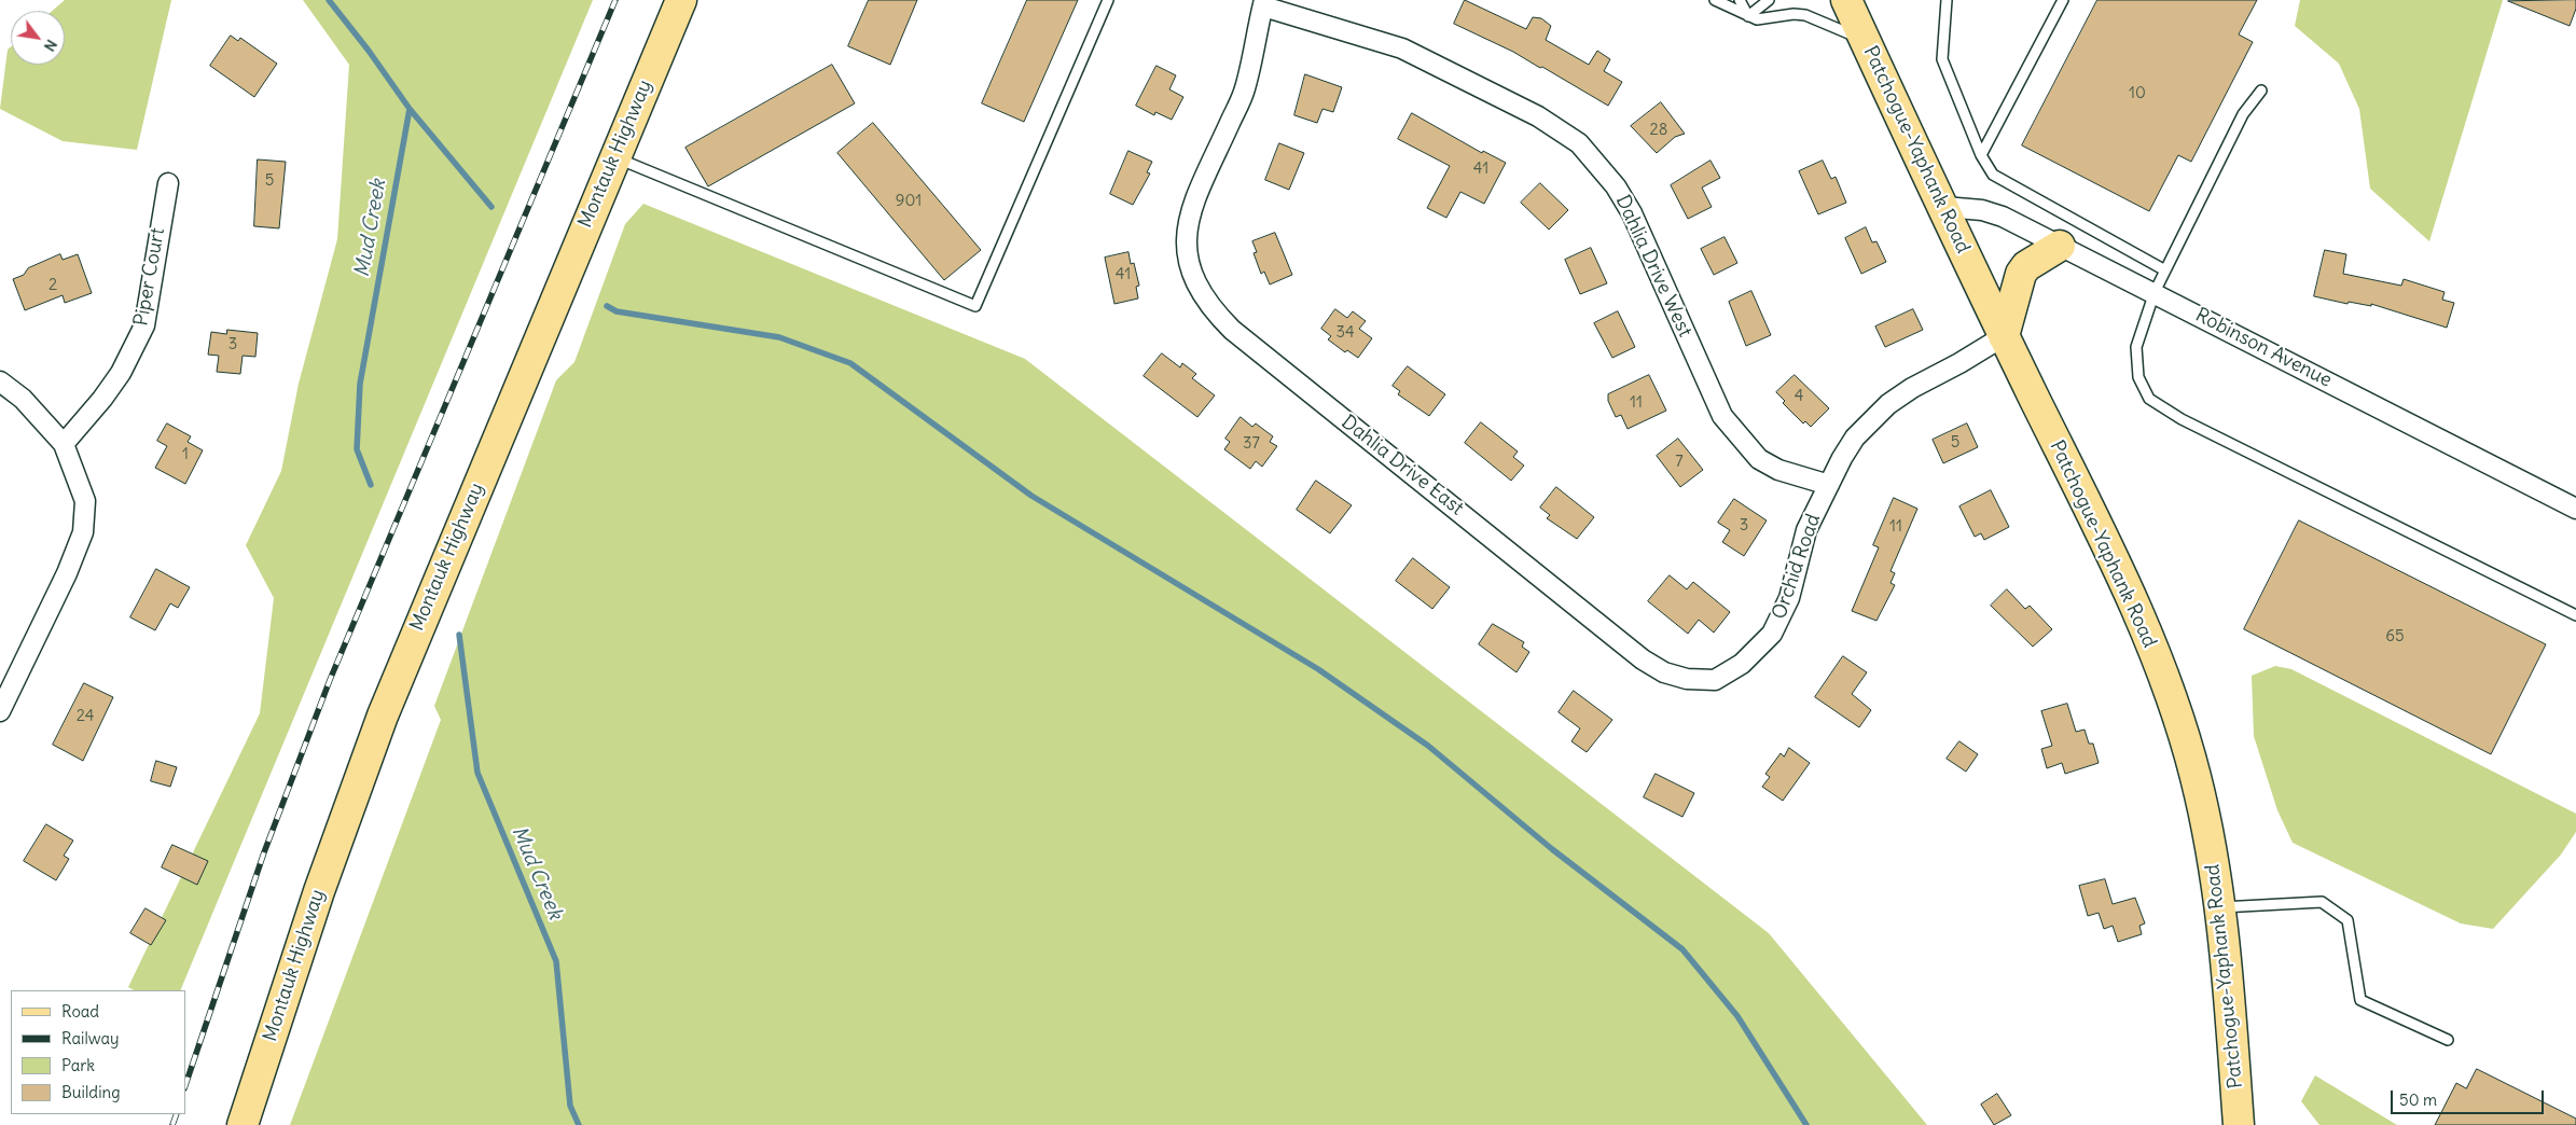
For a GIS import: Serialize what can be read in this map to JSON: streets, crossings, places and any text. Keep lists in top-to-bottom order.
{
  "streets": {
    "main road": ["Patchogue-Yaphank Road", "Montauk Highway"],
    "street": [
      "Dahlia Drive West",
      "Piper Court",
      "Robinson Avenue",
      "Dahlia Drive East",
      "Orchid Road"
    ]
  },
  "crossings": [
    ["Patchogue-Yaphank Road", "Robinson Avenue"],
    ["Patchogue-Yaphank Road", "Orchid Road"],
    ["Dahlia Drive West", "Dahlia Drive East"],
    ["Dahlia Drive West", "Orchid Road"],
    ["Dahlia Drive East", "Orchid Road"]
  ],
  "water": ["Mud Creek"],
  "house_numbers": [
    "10",
    "28",
    "41",
    "5",
    "901",
    "41",
    "2",
    "34",
    "3",
    "4",
    "11",
    "5",
    "37",
    "1",
    "7",
    "3",
    "11",
    "65",
    "24"
  ],
  "legend": [
    "Road",
    "Railway",
    "Park",
    "Building"
  ],
  "scale_bar": "50 m",
  "north": "bottom right"
}
